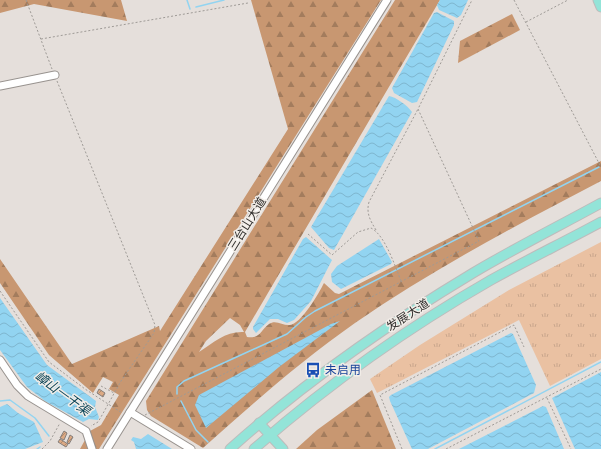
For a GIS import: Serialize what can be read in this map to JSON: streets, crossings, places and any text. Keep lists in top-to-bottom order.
{
  "streets": {
    "main road": ["发展大道"],
    "street": ["三台山大道"]
  },
  "water": ["嶂山一干渠"],
  "places": {
    "bus stop": ["未启用"]
  }
}
